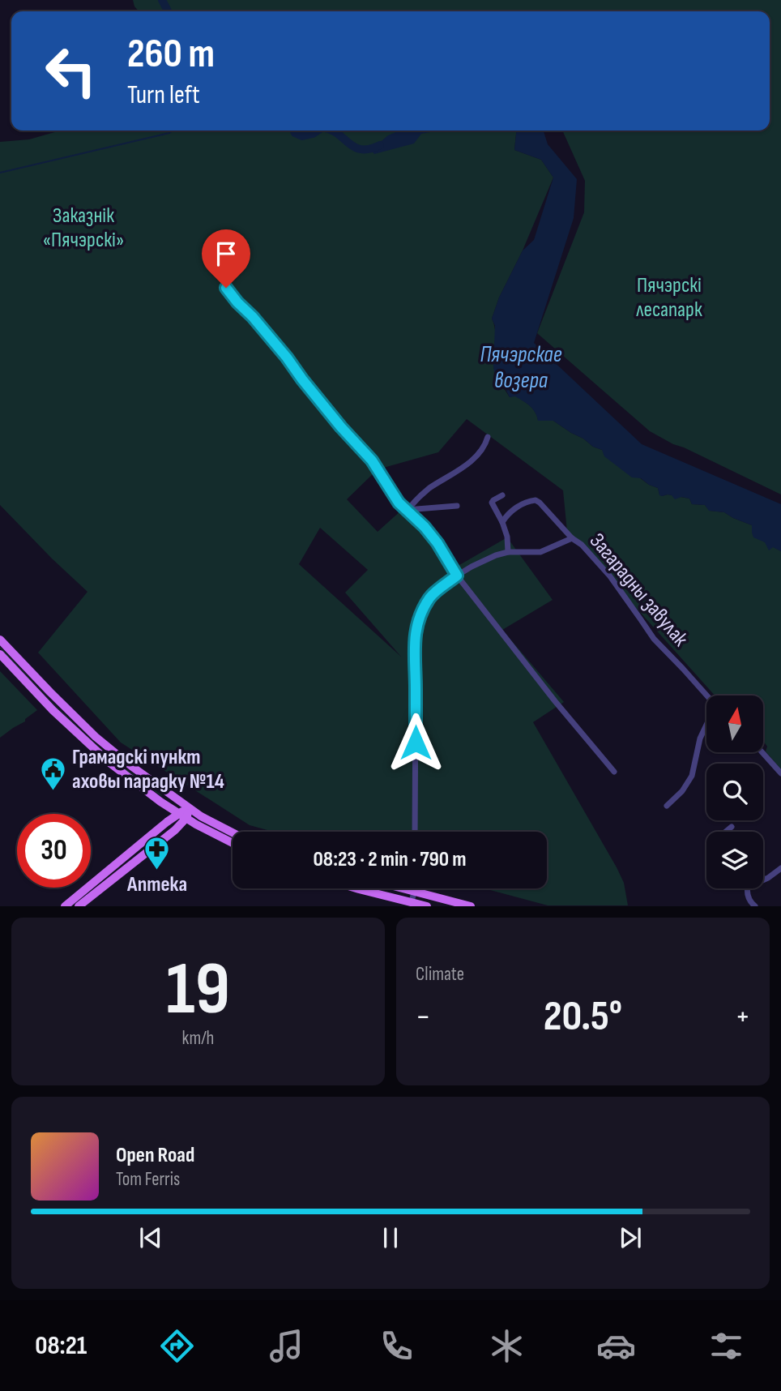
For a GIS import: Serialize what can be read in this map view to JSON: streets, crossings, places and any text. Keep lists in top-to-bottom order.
{
  "streets": {
    "street": ["Загарадны завулак"]
  },
  "water": ["Пячэрскае возера"],
  "parks": ["Заказнік «Пячэрскі»", "Пячэрскі лесапарк"],
  "places": {
    "public building": ["Грамадскі пункт аховы парадку №14"],
    "pharmacy": ["Аптека"]
  },
  "north": "top",
  "page": {
    "turn": ["260 m", "Turn left"],
    "limit": "30",
    "trip": "08:23 · 2 min · 790 m",
    "tile": [
      ["19", "km/h"],
      "Climate"
    ],
    "heat": ["−", "20.5°", "+"],
    "song": ["Open Road", "Tom Ferris"],
    "tabs": "08:21"
  }
}
